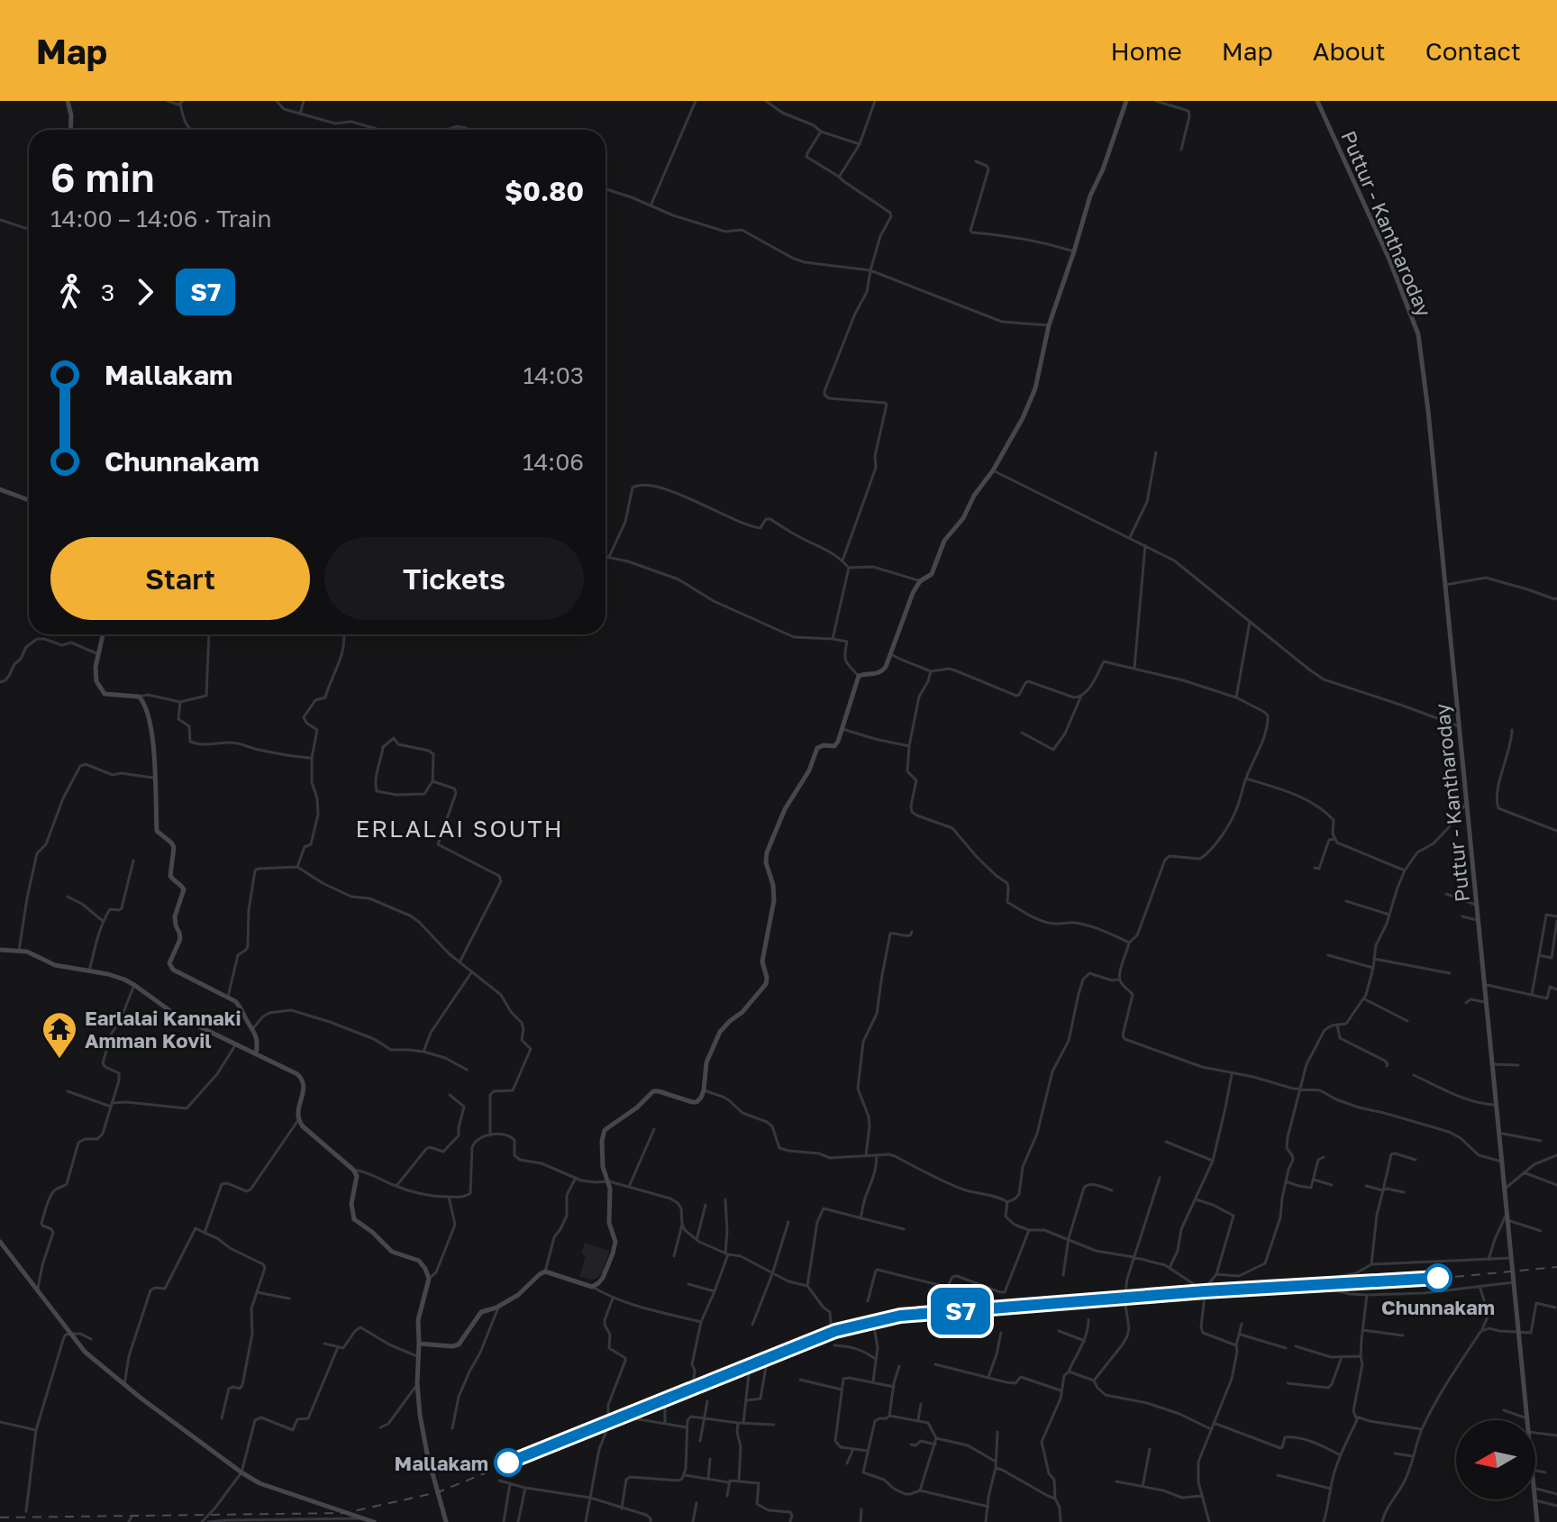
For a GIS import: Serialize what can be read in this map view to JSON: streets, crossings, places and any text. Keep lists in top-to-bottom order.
{
  "streets": {
    "street": ["Puttur - Kantharoday"]
  },
  "districts": ["ERLALAI SOUTH"],
  "places": {
    "temple": ["Earlalai Kannaki Amman Kovil"],
    "other": ["Chunnakam", "Mallakam"]
  },
  "north": "left",
  "page": {
    "header": "Map",
    "nav": [
      "Home",
      "Map",
      "About",
      "Contact"
    ],
    "on_map": "S7",
    "heading": ["6 min", "14:00 – 14:06 · Train", "$0.80"],
    "legs": ["3", "S7"],
    "list": [
      {
        "name": "Mallakam",
        "value": "14:03"
      },
      {
        "name": "Chunnakam",
        "value": "14:06"
      }
    ],
    "buttons": ["Start", "Tickets"]
  }
}
